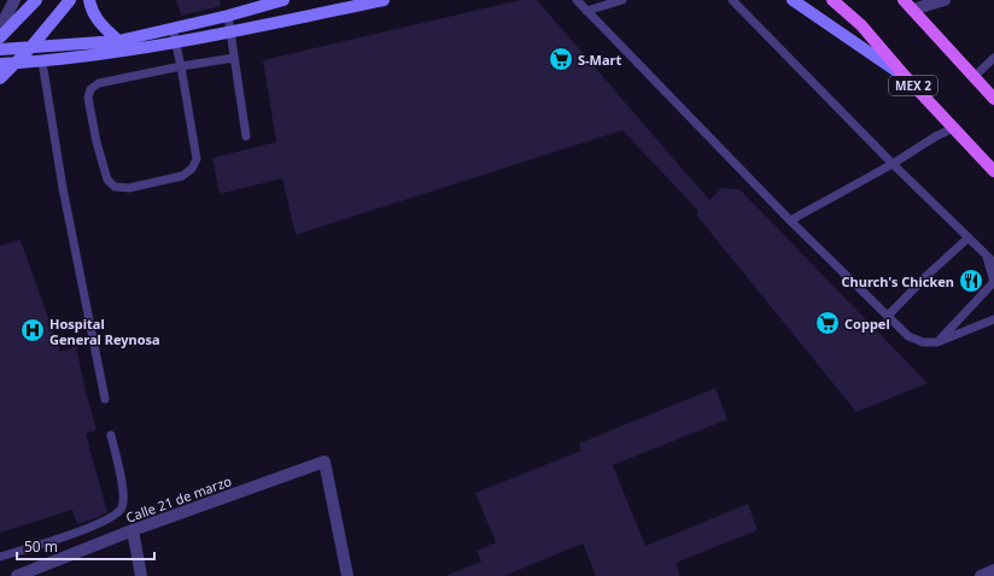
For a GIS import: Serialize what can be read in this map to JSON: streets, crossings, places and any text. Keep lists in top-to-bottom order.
{
  "streets": {
    "main road": ["MEX 2"],
    "street": ["Calle 21 de marzo"]
  },
  "places": {
    "supermarket": ["S-Mart", "Coppel"],
    "restaurant": ["Church's Chicken"],
    "hospital": ["Hospital General Reynosa"]
  },
  "scale_bar": "50 m"
}
